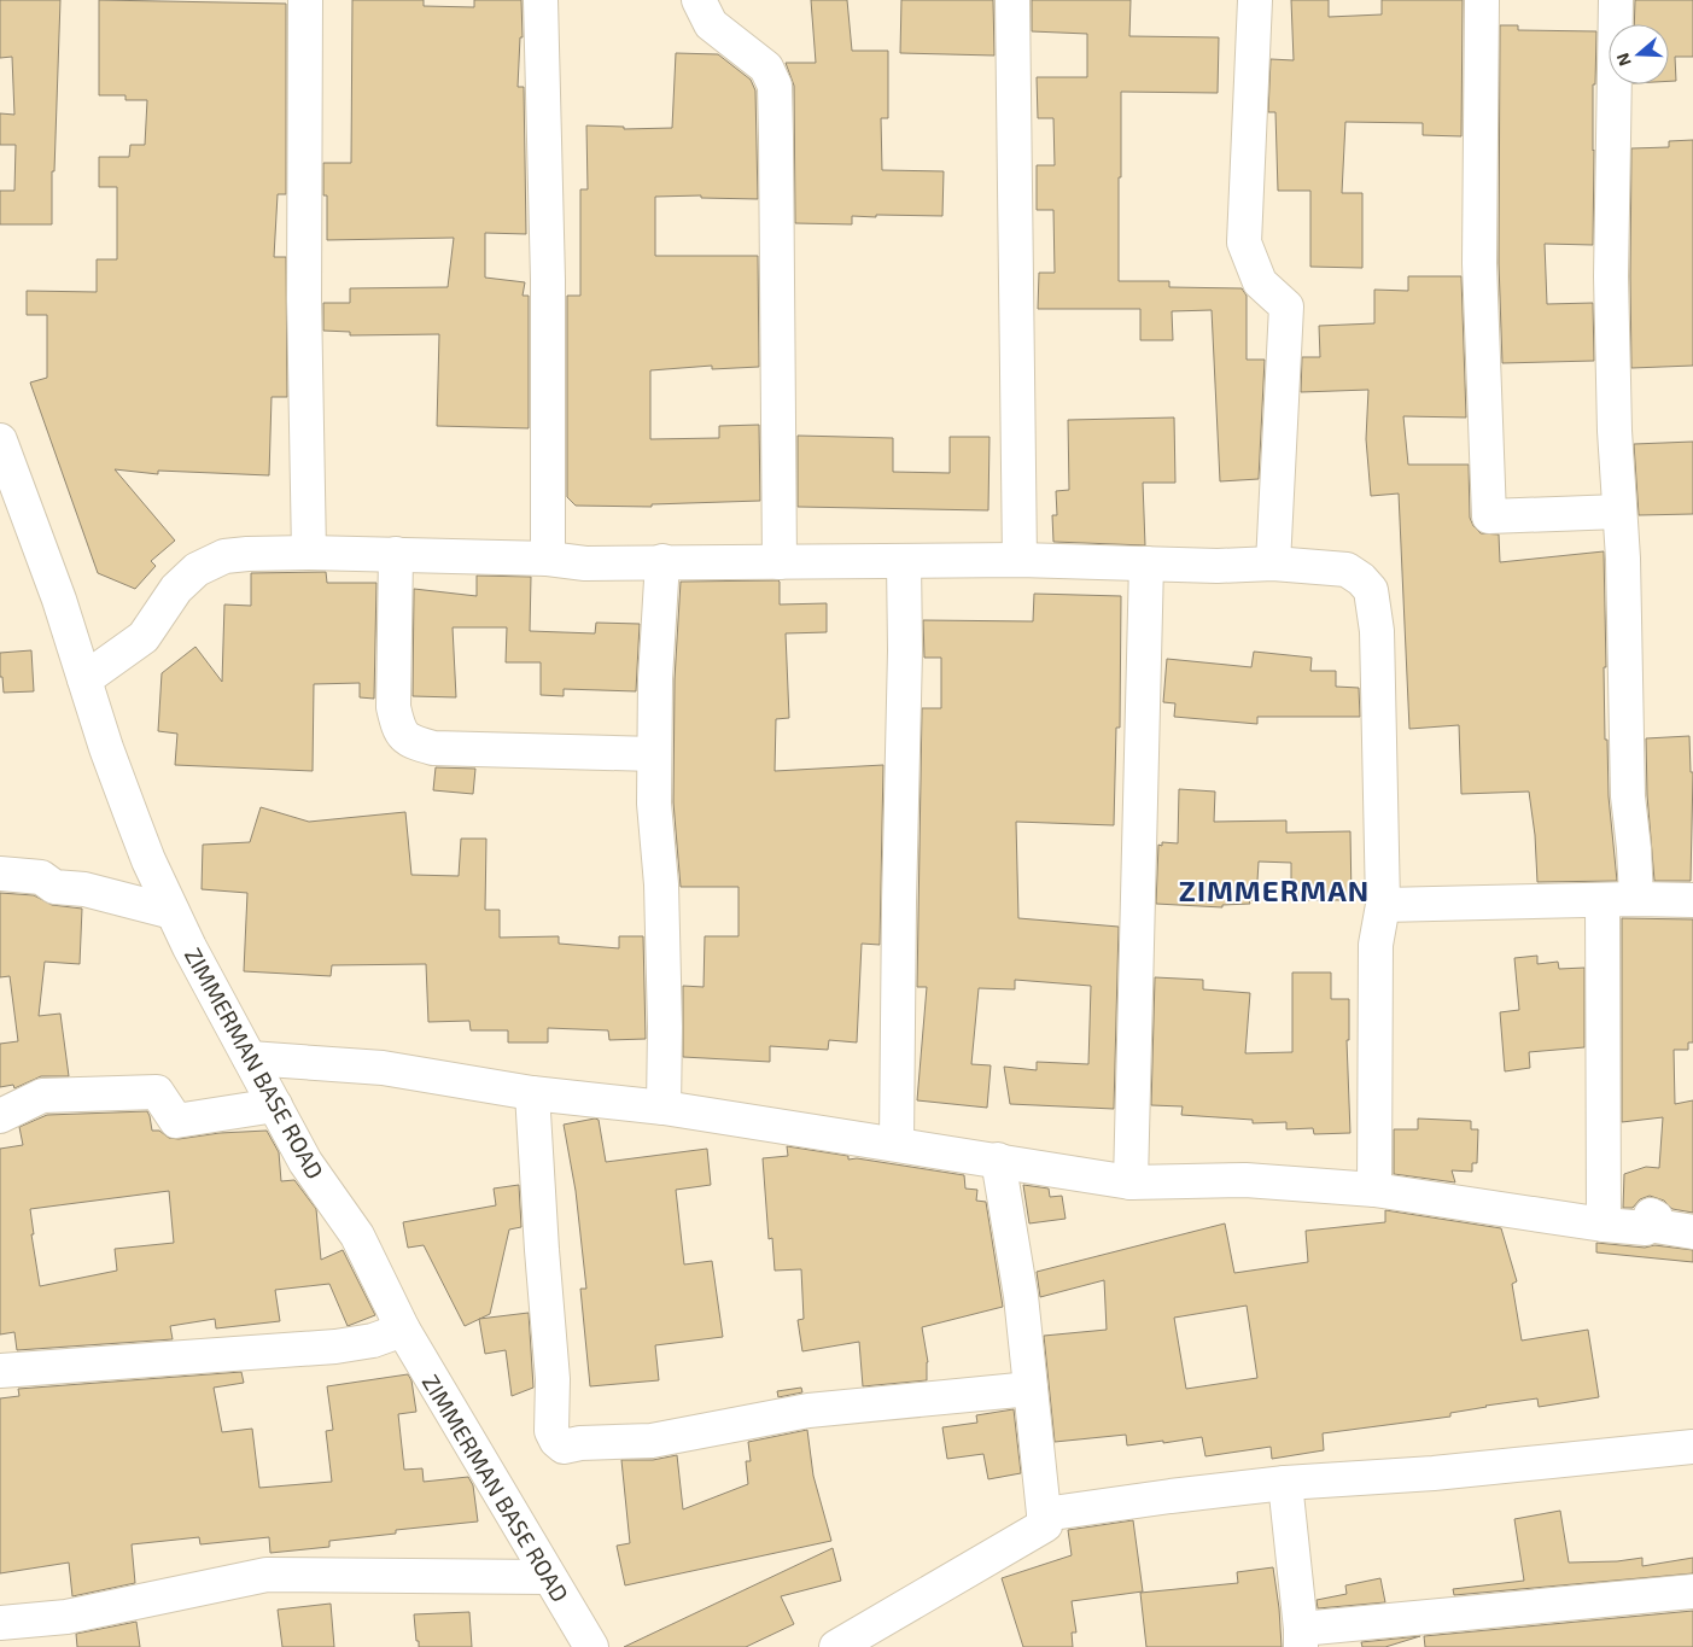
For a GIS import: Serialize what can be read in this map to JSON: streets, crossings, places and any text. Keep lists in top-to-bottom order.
{
  "streets": {
    "street": ["ZIMMERMAN BASE ROAD"]
  },
  "districts": ["ZIMMERMAN"],
  "north": "left"
}
